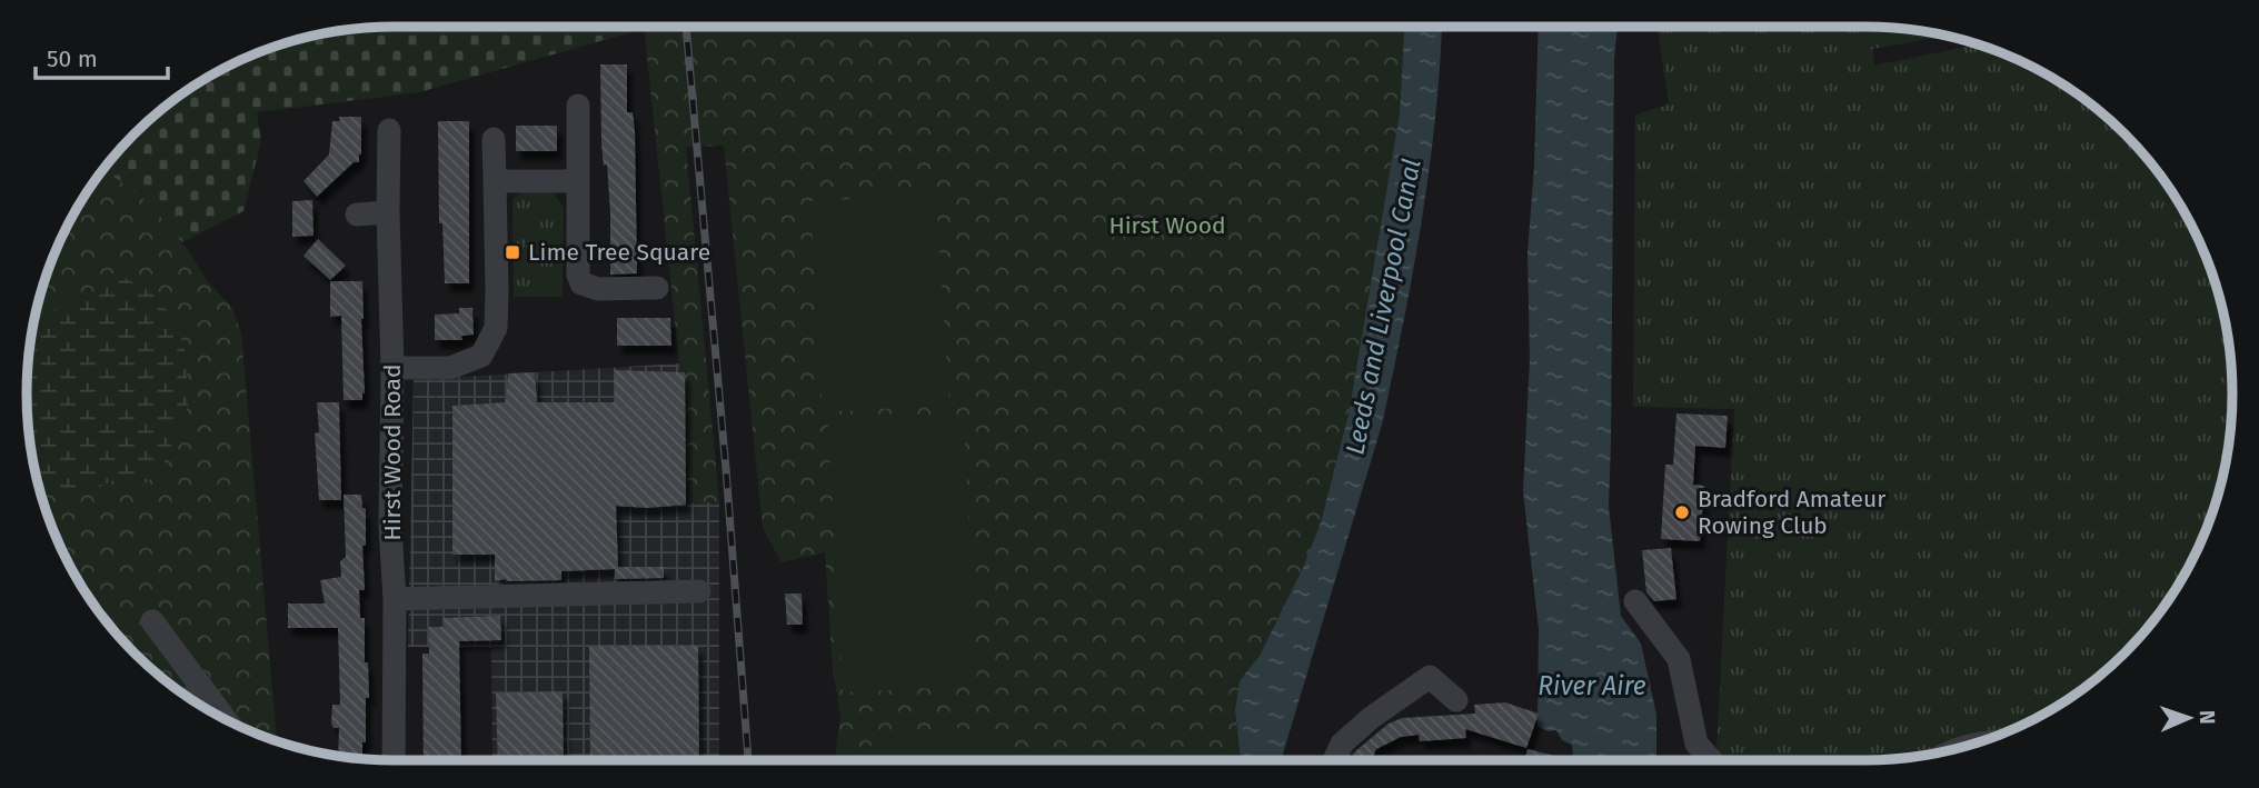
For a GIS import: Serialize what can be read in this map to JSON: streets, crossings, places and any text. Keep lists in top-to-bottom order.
{
  "streets": {
    "street": ["Hirst Wood Road"]
  },
  "water": ["Leeds and Liverpool Canal", "River Aire"],
  "parks": ["Hirst Wood"],
  "places": {
    "transit": ["Lime Tree Square"],
    "other": ["Bradford Amateur Rowing Club"]
  },
  "scale_bar": "50 m",
  "north": "right"
}
